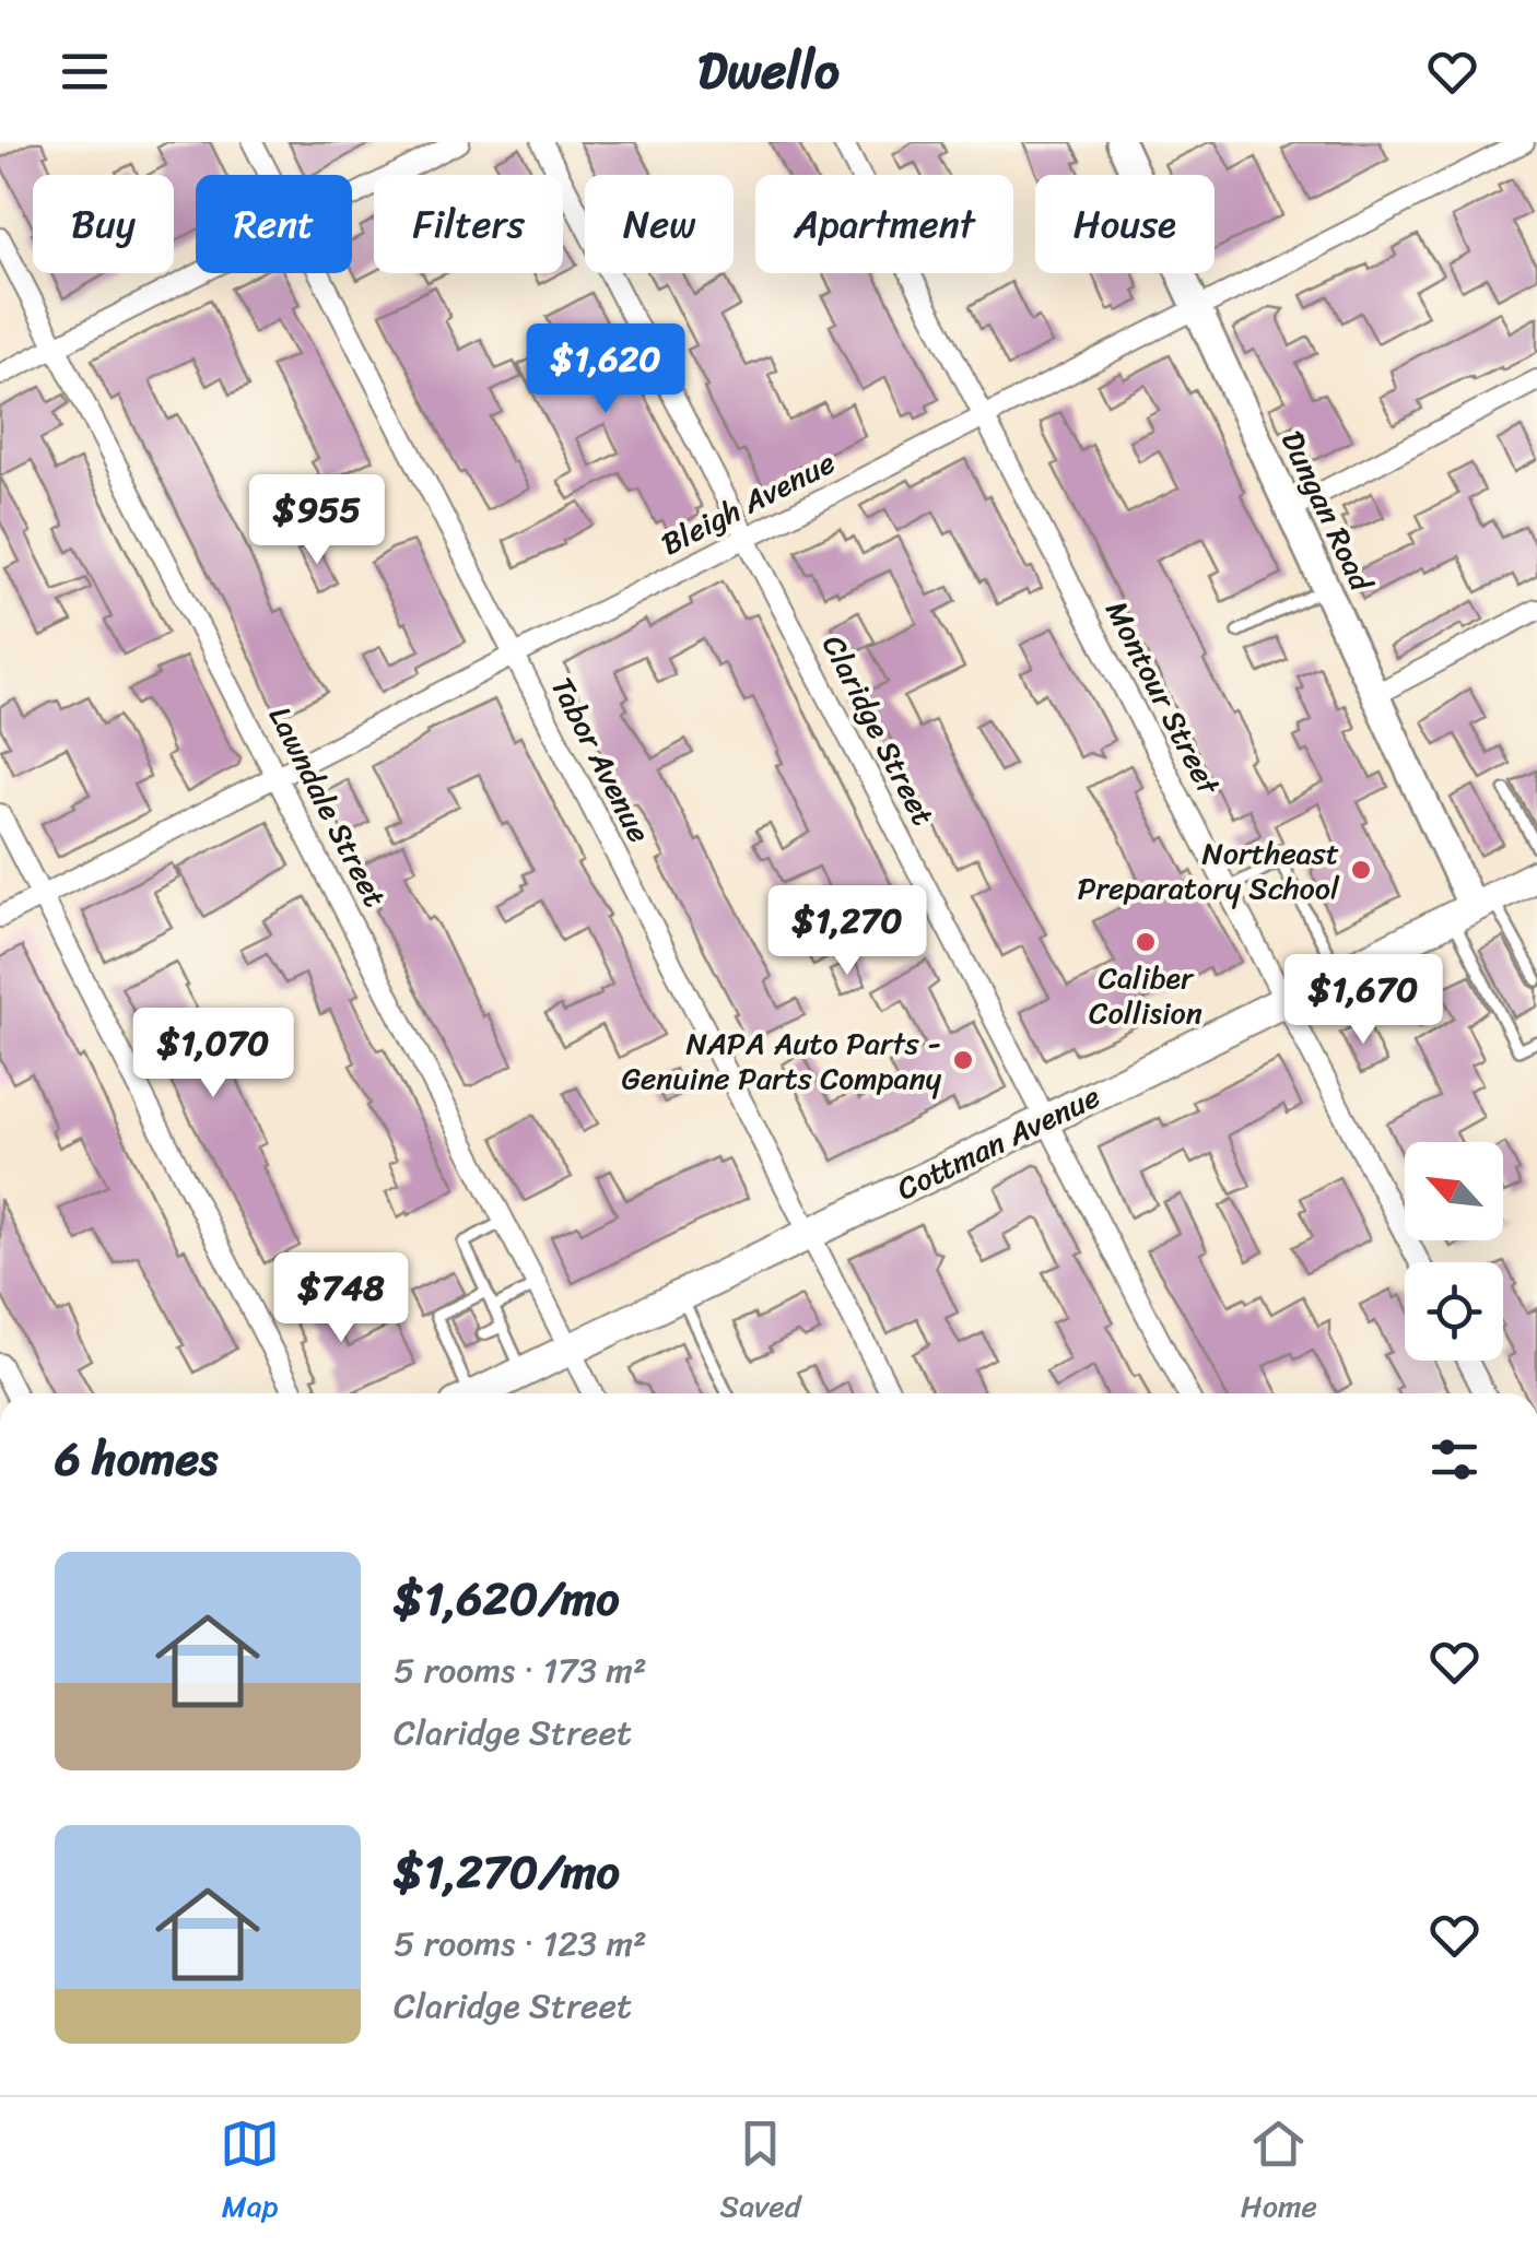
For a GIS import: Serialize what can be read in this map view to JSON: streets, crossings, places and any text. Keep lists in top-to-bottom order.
{
  "streets": {
    "main road": ["Cottman Avenue"],
    "street": [
      "Bleigh Avenue",
      "Dungan Road",
      "Montour Street",
      "Claridge Street",
      "Tabor Avenue",
      "Lawndale Street"
    ]
  },
  "crossings": [
    ["Bleigh Avenue", "Dungan Road"],
    ["Bleigh Avenue", "Montour Street"],
    ["Bleigh Avenue", "Claridge Street"],
    ["Bleigh Avenue", "Tabor Avenue"],
    ["Bleigh Avenue", "Lawndale Street"],
    ["Dungan Road", "Cottman Avenue"],
    ["Montour Street", "Cottman Avenue"],
    ["Claridge Street", "Cottman Avenue"],
    ["Tabor Avenue", "Cottman Avenue"],
    ["Lawndale Street", "Cottman Avenue"]
  ],
  "places": ["Northeast Preparatory School", "Caliber Collision", "NAPA Auto Parts - Genuine Parts Company"],
  "north": "top left",
  "page": {
    "header": "Dwello",
    "chip": [
      "Buy",
      "Rent",
      "Filters",
      "New",
      "Apartment",
      "House"
    ],
    "price": [
      "$1,620",
      "$955",
      "$1,270",
      "$1,670",
      "$1,070",
      "$748"
    ],
    "heading": "6 homes",
    "list": [
      {
        "name": "$1,620/mo",
        "note": "5 rooms · 173 m² · Claridge Street"
      },
      {
        "name": "$1,270/mo",
        "note": "5 rooms · 123 m² · Claridge Street"
      }
    ],
    "tabs": ["Map", "Saved", "Home"]
  }
}
